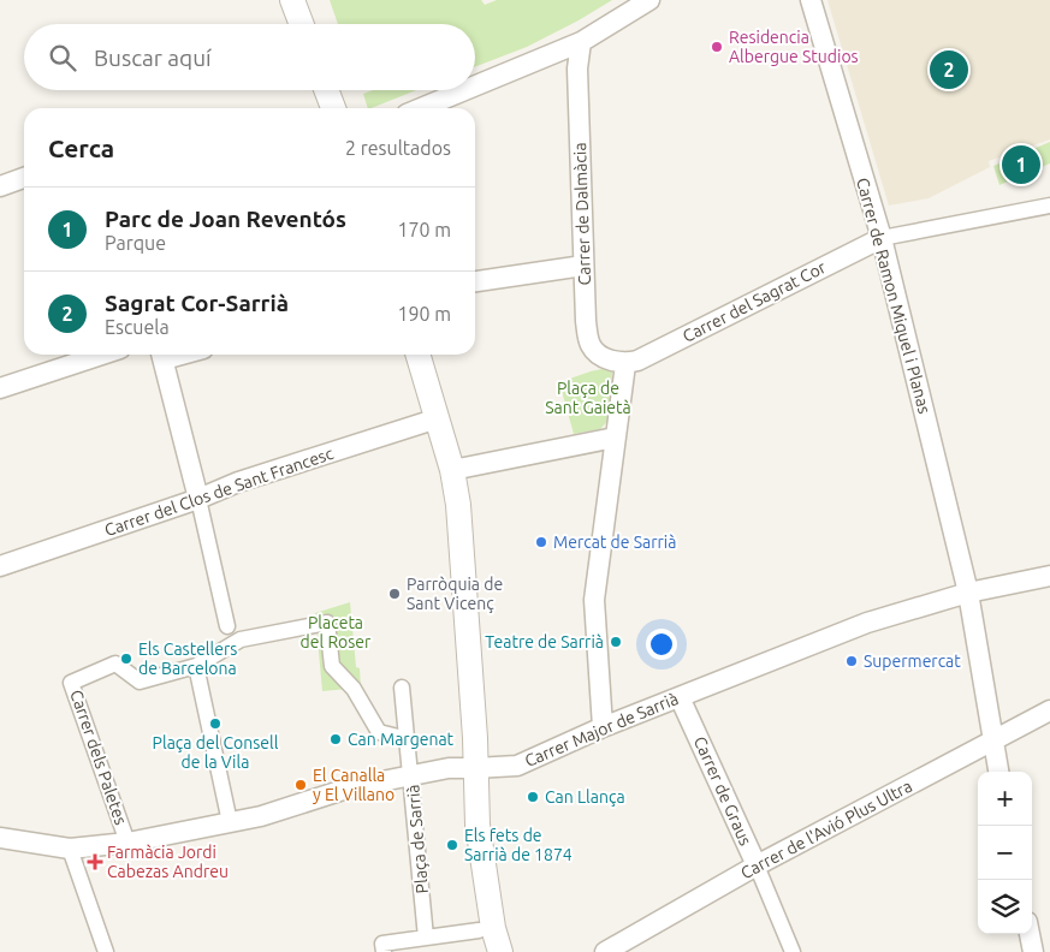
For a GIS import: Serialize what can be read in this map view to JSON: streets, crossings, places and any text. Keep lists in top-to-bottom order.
{
  "streets": {
    "street": [
      "Carrer de Dalmàcia",
      "Carrer de Ramon Miquel i Planas",
      "Carrer del Sagrat Cor",
      "Carrer del Clos de Sant Francesc",
      "Carrer Major de Sarrià",
      "Carrer dels Paletes",
      "Carrer de Graus",
      "Carrer de l'Avió Plus Ultra",
      "Plaça de Sarrià"
    ]
  },
  "crossings": [
    ["Carrer de Dalmàcia", "Carrer del Sagrat Cor"],
    ["Carrer de Ramon Miquel i Planas", "Carrer del Sagrat Cor"],
    ["Carrer de Ramon Miquel i Planas", "Carrer Major de Sarrià"],
    ["Carrer de Ramon Miquel i Planas", "Carrer de l'Avió Plus Ultra"],
    ["Carrer Major de Sarrià", "Carrer dels Paletes"],
    ["Carrer Major de Sarrià", "Carrer de Graus"],
    ["Carrer Major de Sarrià", "Plaça de Sarrià"],
    ["Carrer de Graus", "Carrer de l'Avió Plus Ultra"]
  ],
  "parks": ["Plaça de Sant Gaietà", "Placeta del Roser"],
  "places": {
    "other": [
      "Residencia Albergue Studios",
      "Mercat de Sarrià",
      "Parròquia de Sant Vicenç",
      "Teatre de Sarrià",
      "Els Castellers de Barcelona",
      "Supermercat",
      "Plaça del Consell de la Vila",
      "Can Margenat",
      "El Canalla y El Villano",
      "Can Llança",
      "Els fets de Sarrià de 1874"
    ],
    "health": ["Farmàcia Jordi Cabezas Andreu"]
  },
  "page": {
    "search": "Buscar aquí",
    "pins": ["2", "1"],
    "heading": ["Cerca", "2 resultados"],
    "list": [
      {
        "mark": "1",
        "name": "Parc de Joan Reventós",
        "note": "Parque",
        "value": "170 m"
      },
      {
        "mark": "2",
        "name": "Sagrat Cor-Sarrià",
        "note": "Escuela",
        "value": "190 m"
      }
    ],
    "map_buttons": ["+", "−"]
  }
}
